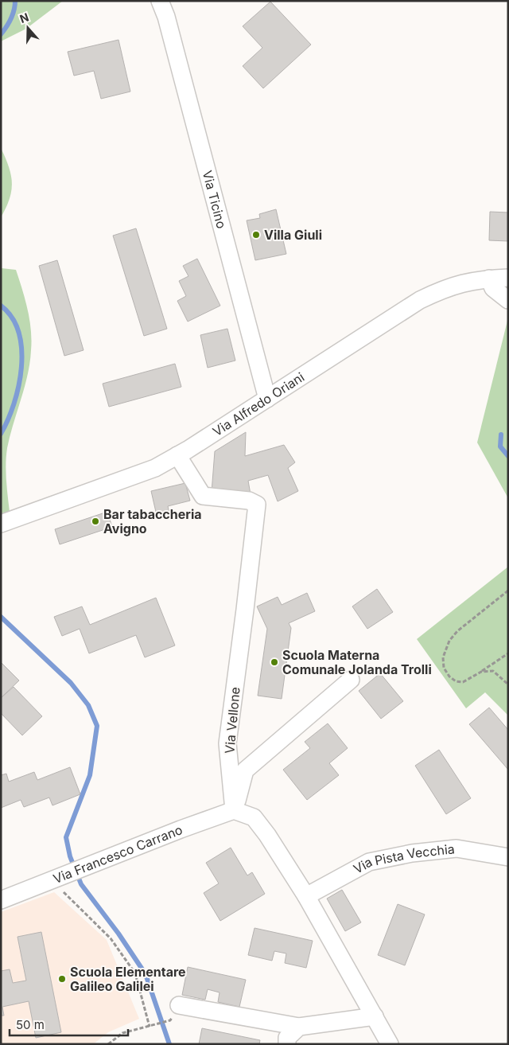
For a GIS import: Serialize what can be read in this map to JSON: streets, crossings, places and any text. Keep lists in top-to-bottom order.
{
  "streets": {
    "street": [
      "Via Ticino",
      "Via Alfredo Oriani",
      "Via Vellone",
      "Via Francesco Carrano",
      "Via Pista Vecchia"
    ]
  },
  "crossings": [
    ["Via Ticino", "Via Alfredo Oriani"],
    ["Via Alfredo Oriani", "Via Vellone"],
    ["Via Vellone", "Via Francesco Carrano"]
  ],
  "places": [
    "Villa Giuli",
    "Bar tabaccheria Avigno",
    "Scuola Materna Comunale Jolanda Trolli",
    "Scuola Elementare Galileo Galilei"
  ],
  "scale_bar": "50 m",
  "north": "top"
}
